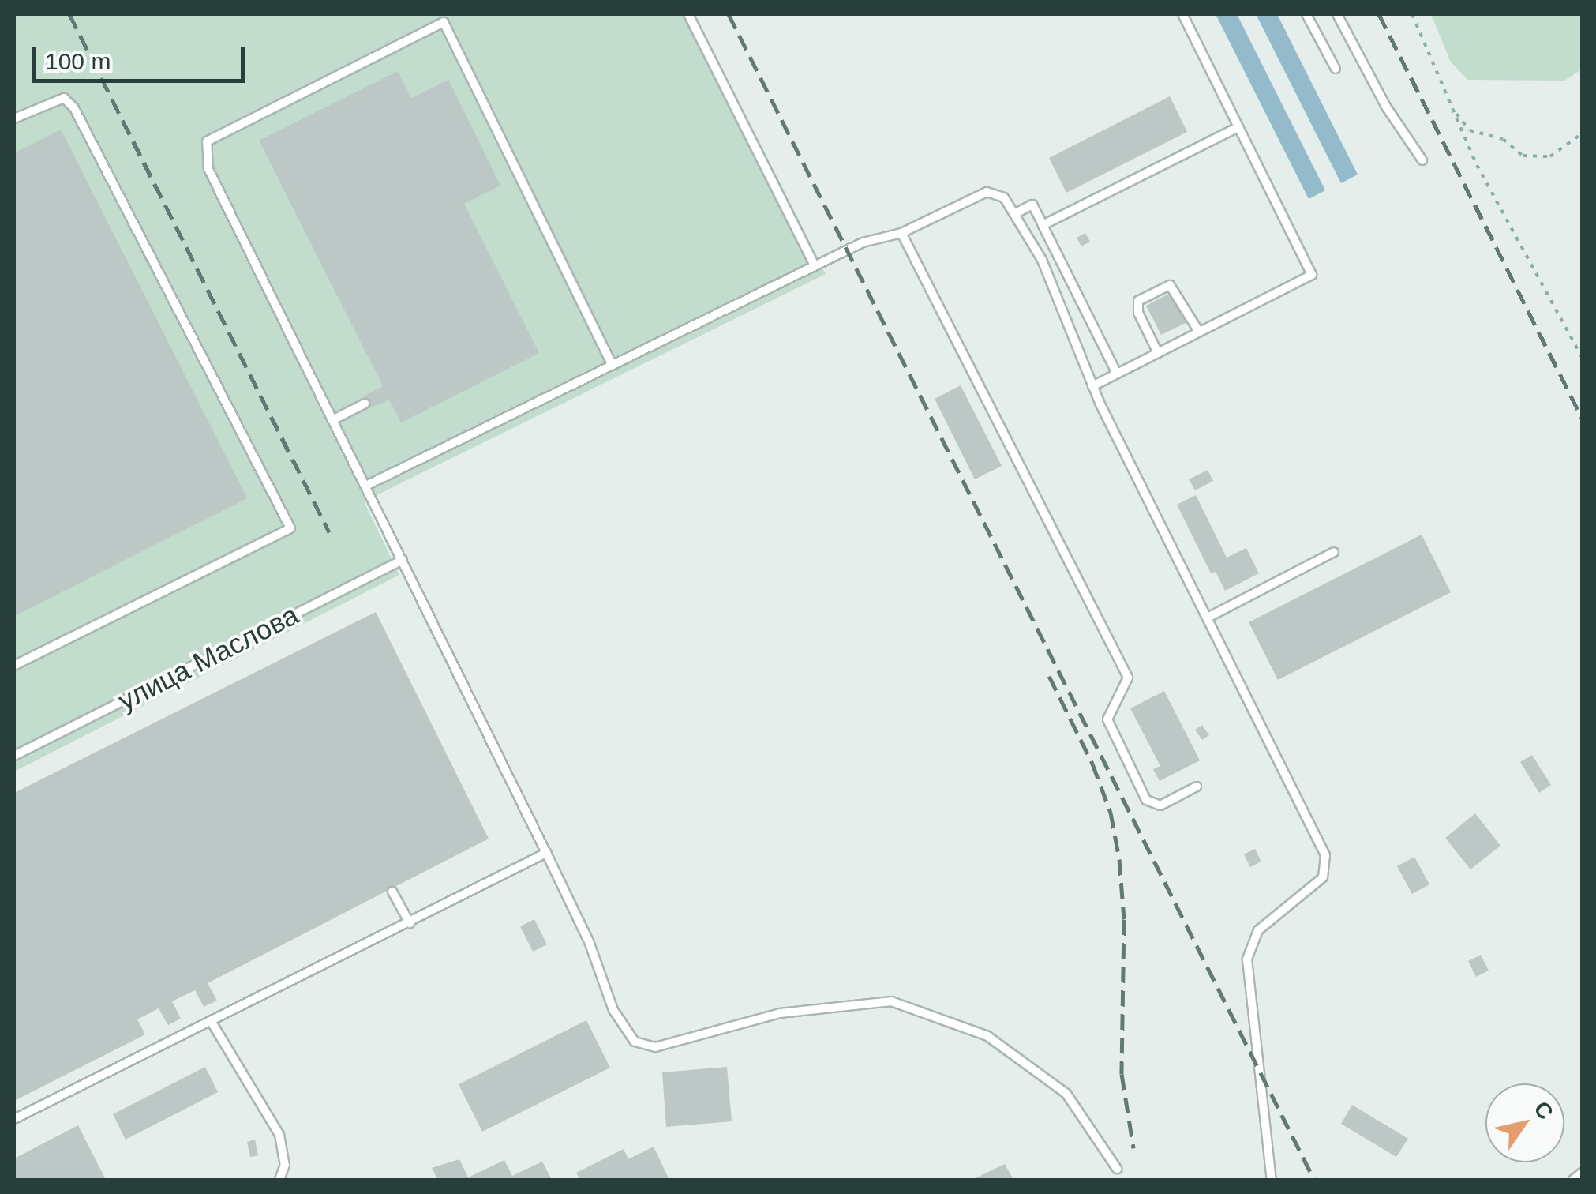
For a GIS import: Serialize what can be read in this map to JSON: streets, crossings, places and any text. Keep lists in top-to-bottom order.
{
  "streets": {
    "lane": ["улица Маслова"]
  },
  "scale_bar": "100 m",
  "north": "top right"
}
